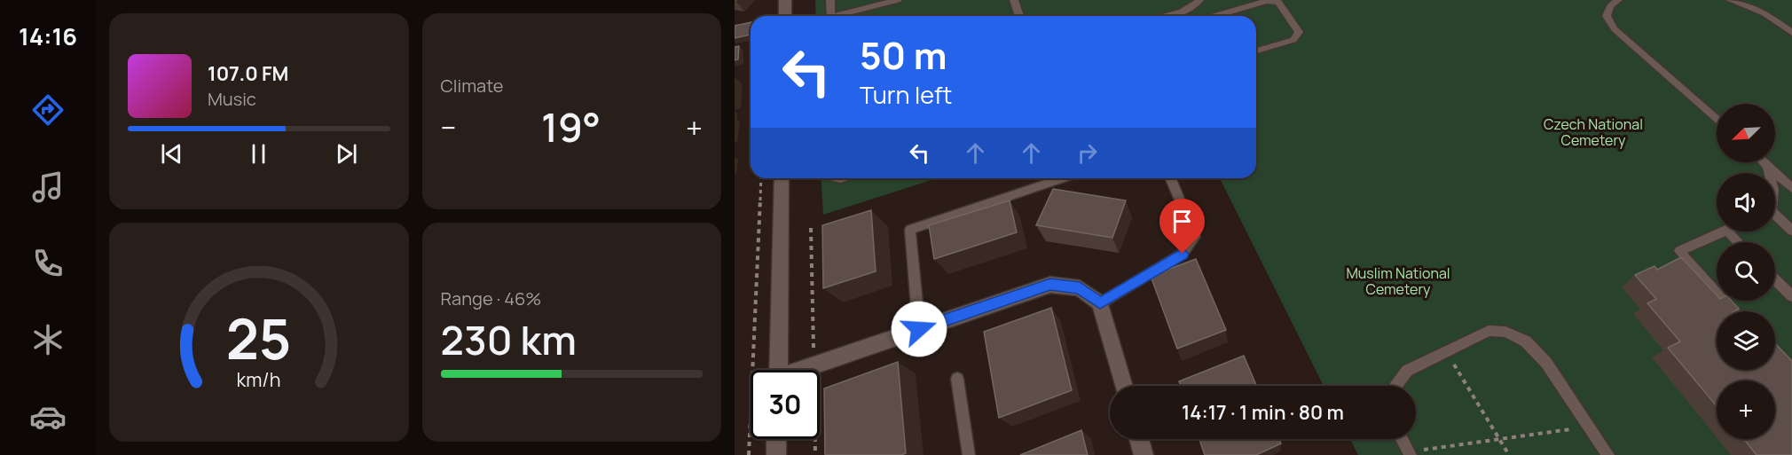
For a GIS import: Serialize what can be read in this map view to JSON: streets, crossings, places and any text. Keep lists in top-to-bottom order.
{
  "parks": ["Czech National Cemetery", "Muslim National Cemetery"],
  "north": "bottom left",
  "page": {
    "tabs": "14:16",
    "tile": [
      "Climate",
      ["Range · 46%", "230 km"]
    ],
    "turn": ["50 m", "Turn left"],
    "song": ["107.0 FM", "Music"],
    "map_buttons": "+",
    "heat": ["−", "19°", "+"],
    "limit": "30",
    "trip": "14:17 · 1 min · 80 m",
    "gauge": ["25", "km/h"]
  }
}
